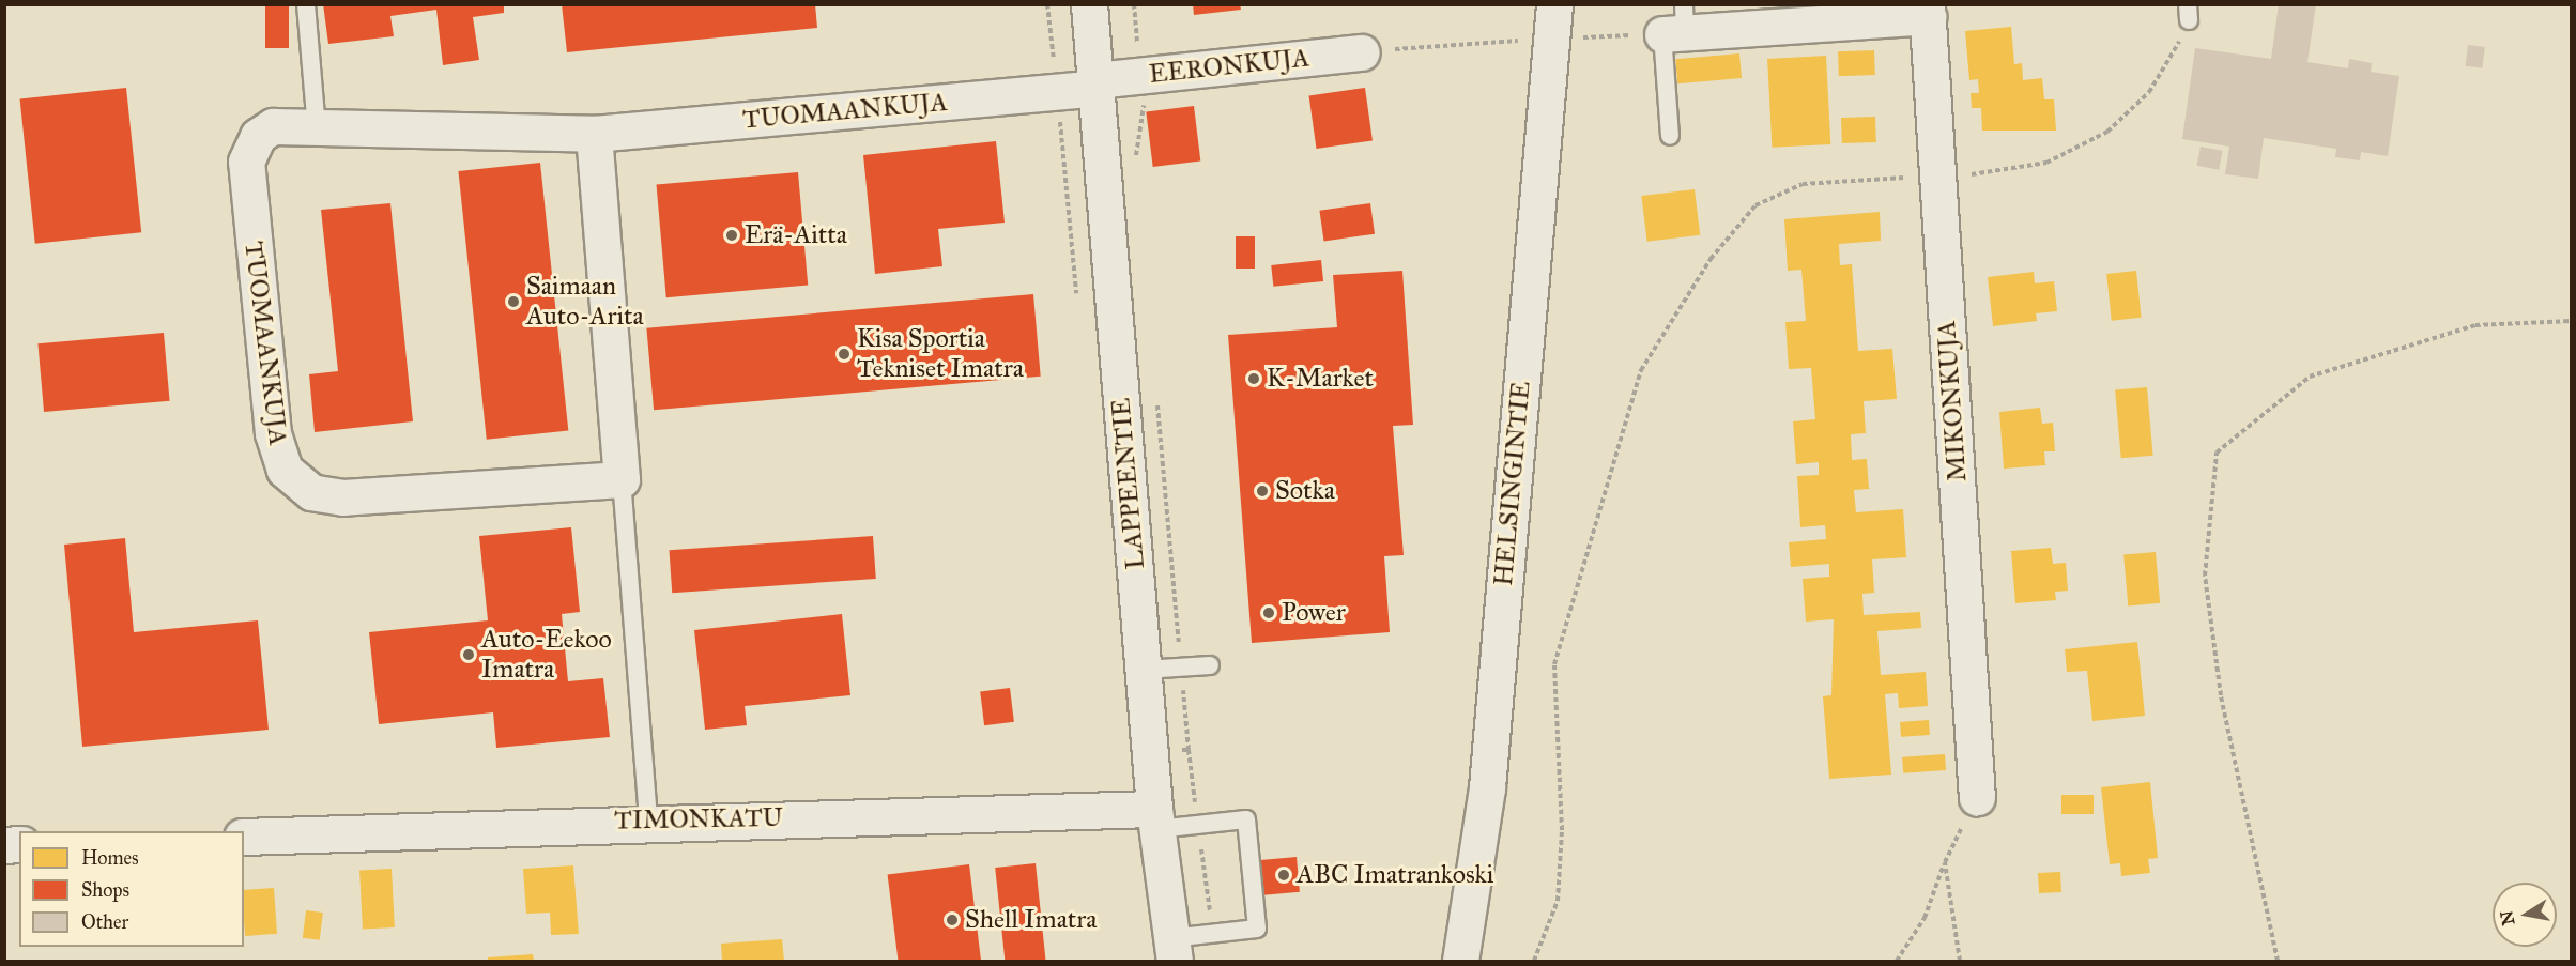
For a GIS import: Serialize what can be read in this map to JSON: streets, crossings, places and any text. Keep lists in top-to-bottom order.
{
  "streets": {
    "street": [
      "EERONKUJA",
      "TUOMAANKUJA",
      "MIKONKUJA",
      "LAPPEENTIE",
      "HELSINGINTIE",
      "TIMONKATU"
    ]
  },
  "crossings": [
    ["EERONKUJA", "TUOMAANKUJA"],
    ["EERONKUJA", "LAPPEENTIE"],
    ["TUOMAANKUJA", "LAPPEENTIE"],
    ["LAPPEENTIE", "TIMONKATU"]
  ],
  "places": [
    "Erä-Aitta",
    "Saimaan Auto-Arita",
    "Kisa Sportia Tekniset Imatra",
    "K-Market",
    "Sotka",
    "Power",
    "Auto-Eekoo Imatra",
    "ABC Imatrankoski",
    "Shell Imatra"
  ],
  "legend": ["Homes", "Shops", "Other"],
  "north": "left"
}
